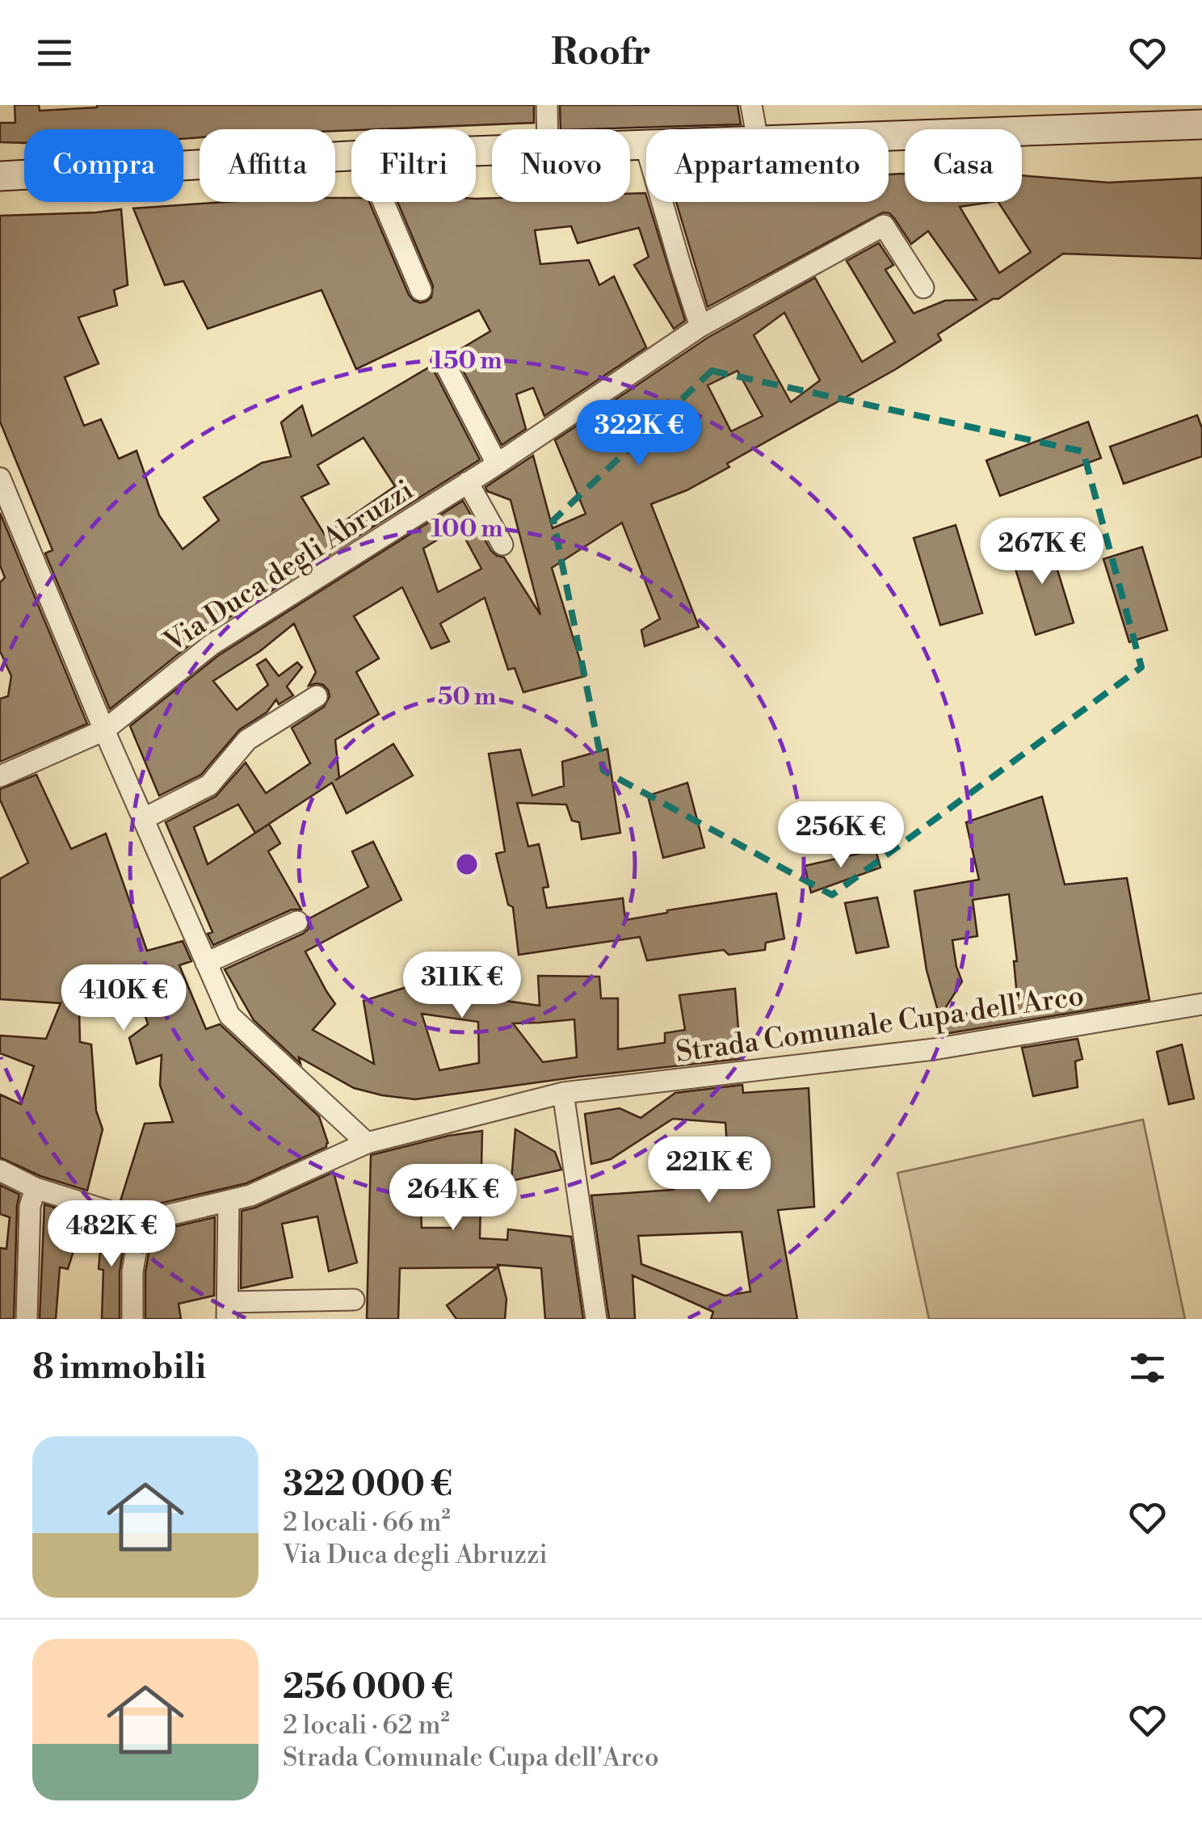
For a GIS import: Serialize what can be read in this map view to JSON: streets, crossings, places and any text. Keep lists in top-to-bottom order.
{
  "streets": {
    "street": ["Via Duca degli Abruzzi", "Strada Comunale Cupa dell'Arco"]
  },
  "page": {
    "header": "Roofr",
    "chip": [
      "Compra",
      "Affitta",
      "Filtri",
      "Nuovo",
      "Appartamento",
      "Casa"
    ],
    "price": [
      "322K €",
      "267K €",
      "256K €",
      "311K €",
      "410K €",
      "221K €",
      "264K €",
      "482K €"
    ],
    "heading": "8 immobili",
    "list": [
      {
        "name": "322 000 €",
        "note": "2 locali · 66 m² · Via Duca degli Abruzzi"
      },
      {
        "name": "256 000 €",
        "note": "2 locali · 62 m² · Strada Comunale Cupa dell'Arco"
      }
    ]
  },
  "rings": ["150 m", "100 m", "50 m"]
}
